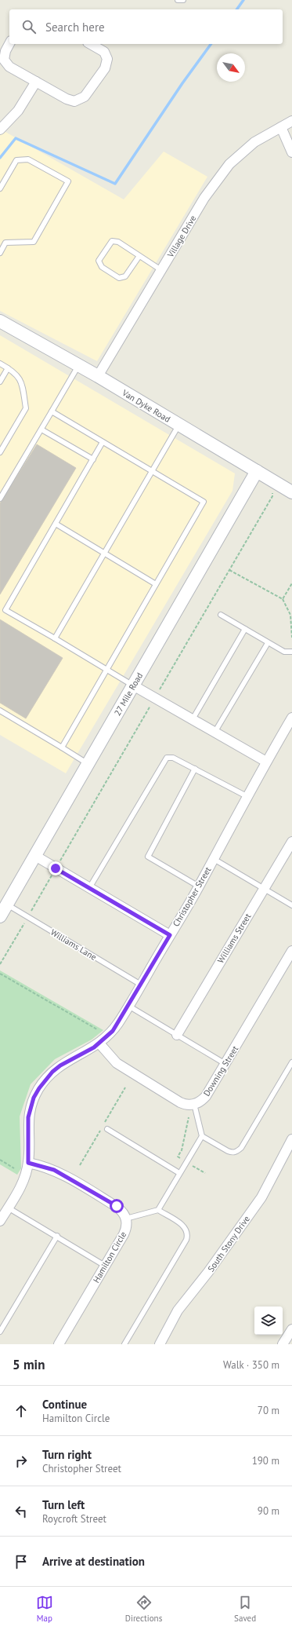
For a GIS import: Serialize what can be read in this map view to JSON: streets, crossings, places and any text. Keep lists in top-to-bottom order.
{
  "streets": {
    "street": [
      "Village Drive",
      "Van Dyke Road",
      "27 Mile Road",
      "Christopher Street",
      "Williams Street",
      "Downing Street",
      "South Stony Drive",
      "Hamilton Circle"
    ],
    "lane": ["Williams Lane"]
  },
  "crossings": [
    ["Village Drive", "Van Dyke Road"],
    ["Van Dyke Road", "27 Mile Road"],
    ["27 Mile Road", "Williams Lane"],
    ["Christopher Street", "Williams Lane"]
  ],
  "north": "bottom right",
  "page": {
    "search": "Search here",
    "heading": ["5 min", "Walk · 350 m"],
    "list": [
      ["Continue", "Hamilton Circle", "70 m"],
      ["Turn right", "Christopher Street", "190 m"],
      ["Turn left", "Roycroft Street", "90 m"],
      "Arrive at destination"
    ],
    "nav": ["Map", "Directions", "Saved"]
  }
}
